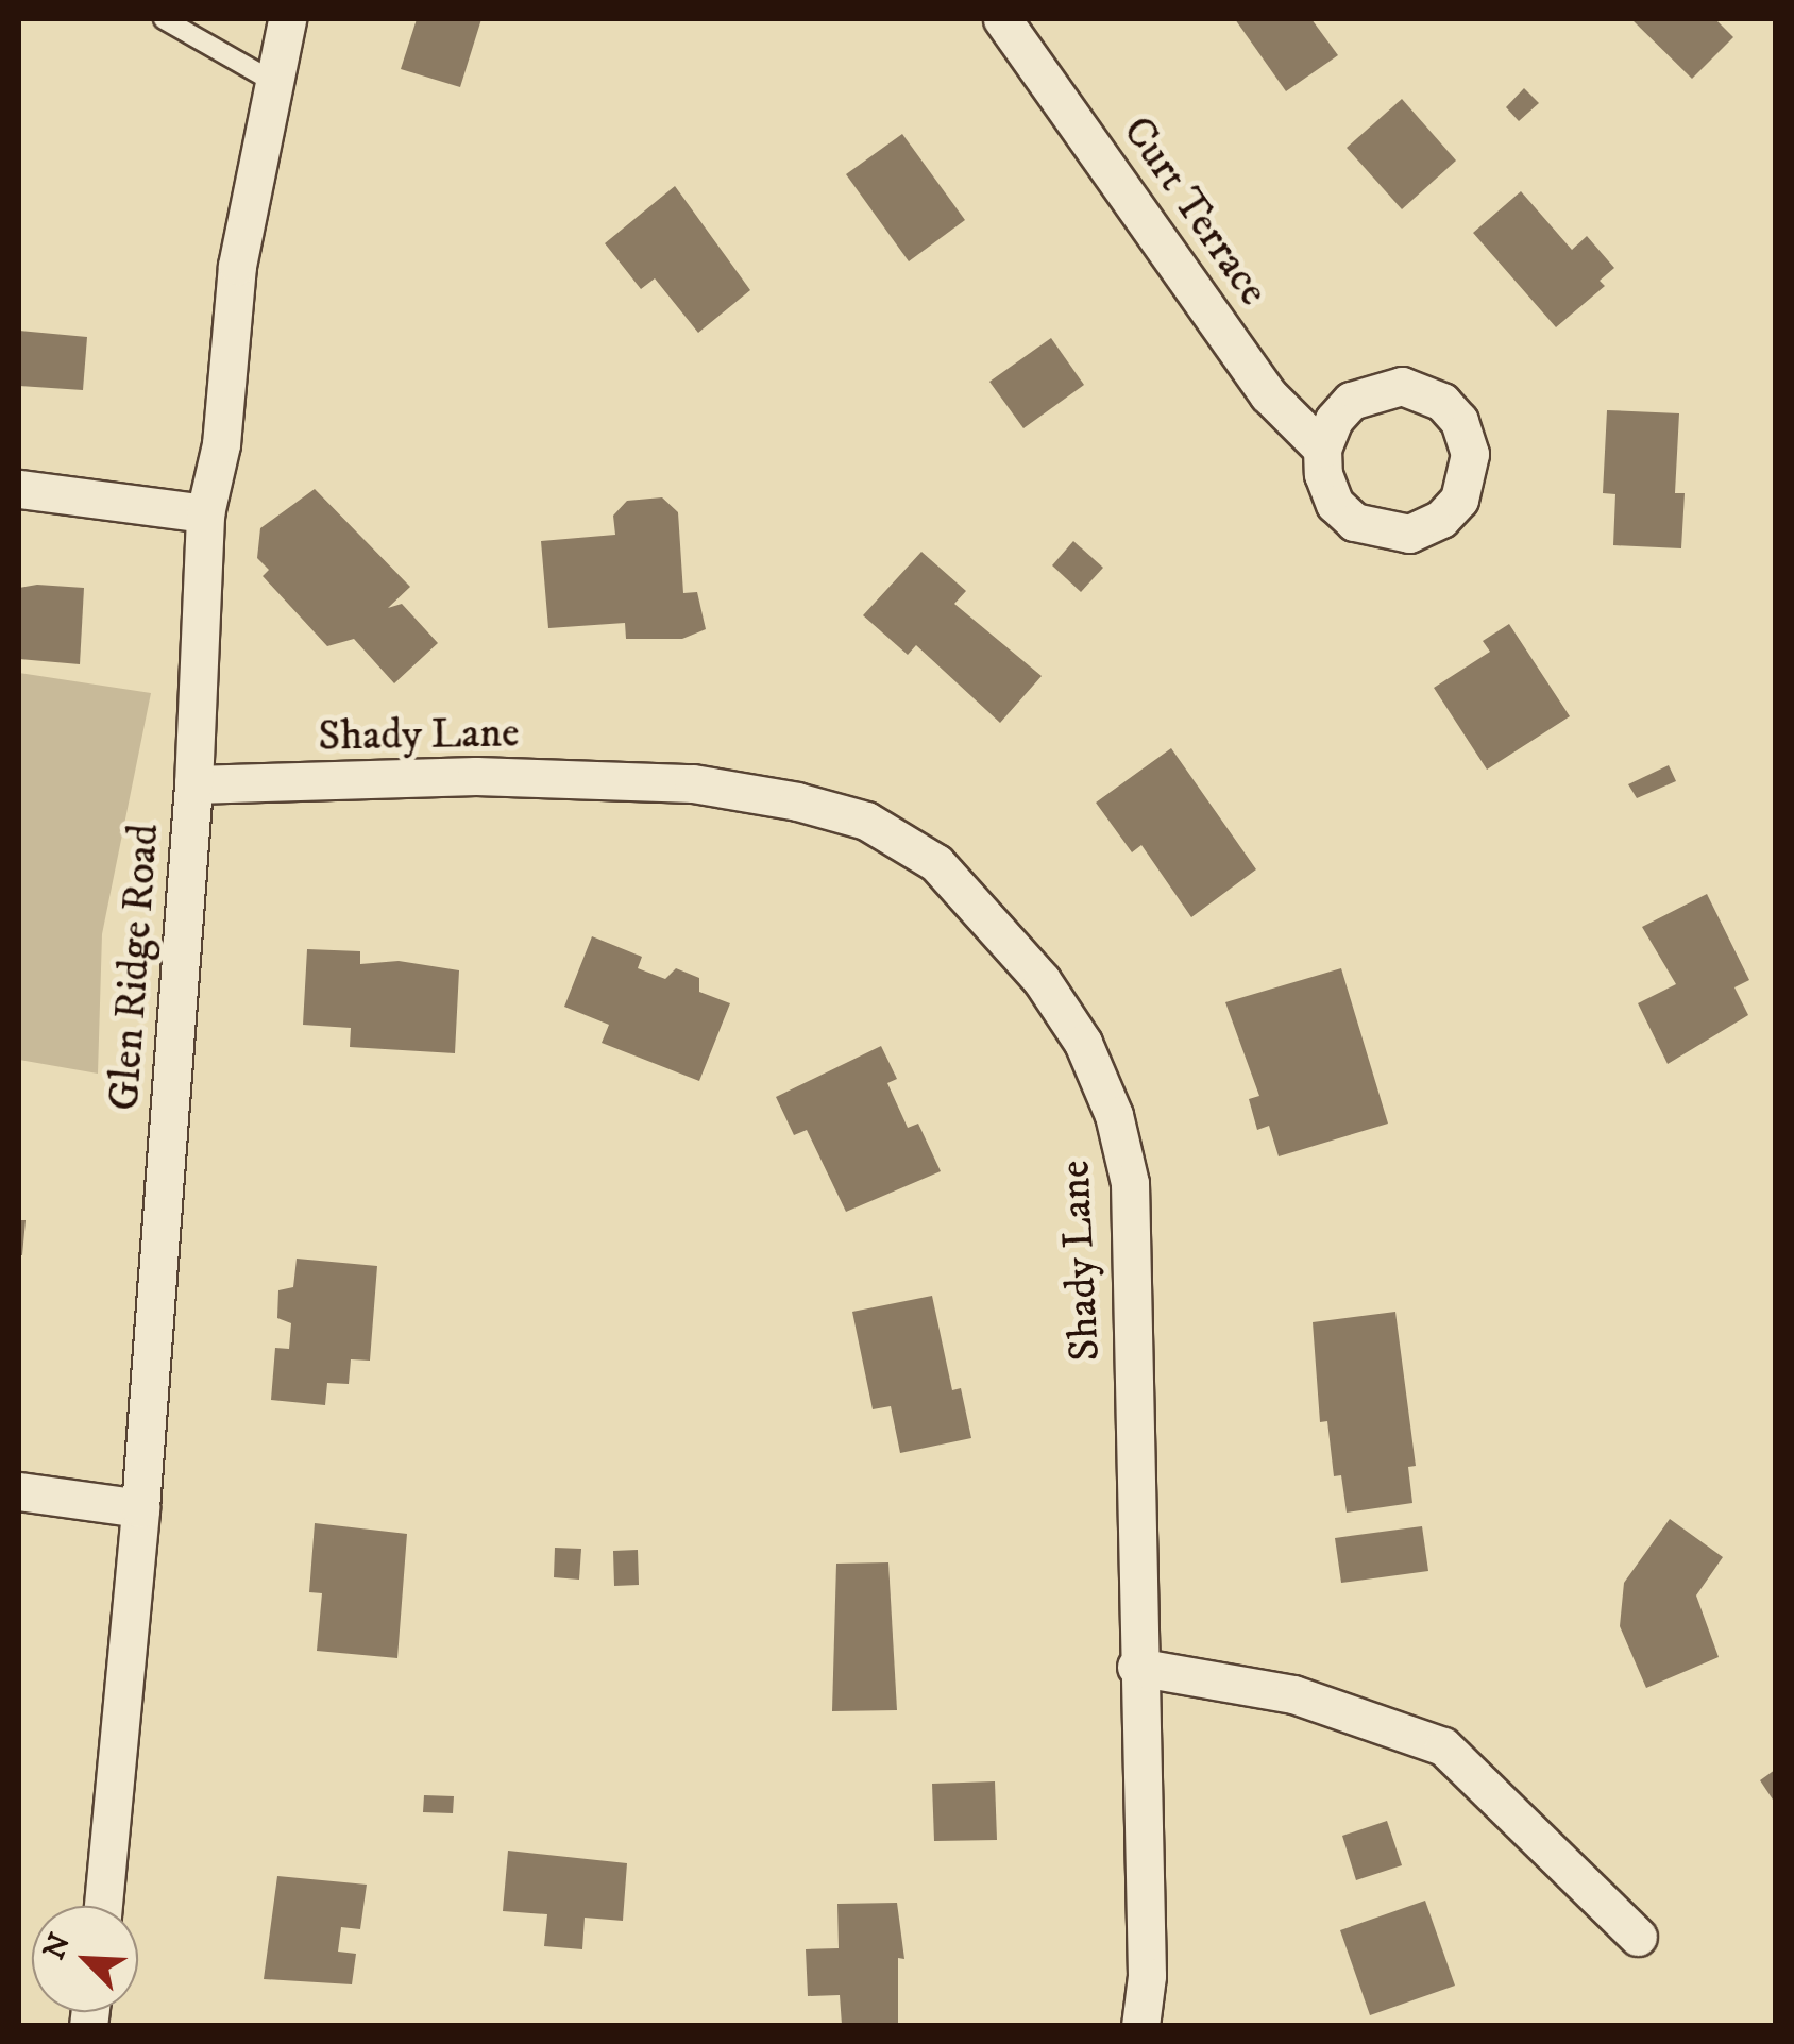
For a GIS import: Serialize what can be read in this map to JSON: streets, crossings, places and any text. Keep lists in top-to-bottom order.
{
  "streets": {
    "street": ["Curt Terrace", "Shady Lane", "Glen Ridge Road"]
  },
  "crossings": [
    ["Shady Lane", "Glen Ridge Road"]
  ],
  "north": "top left"
}
